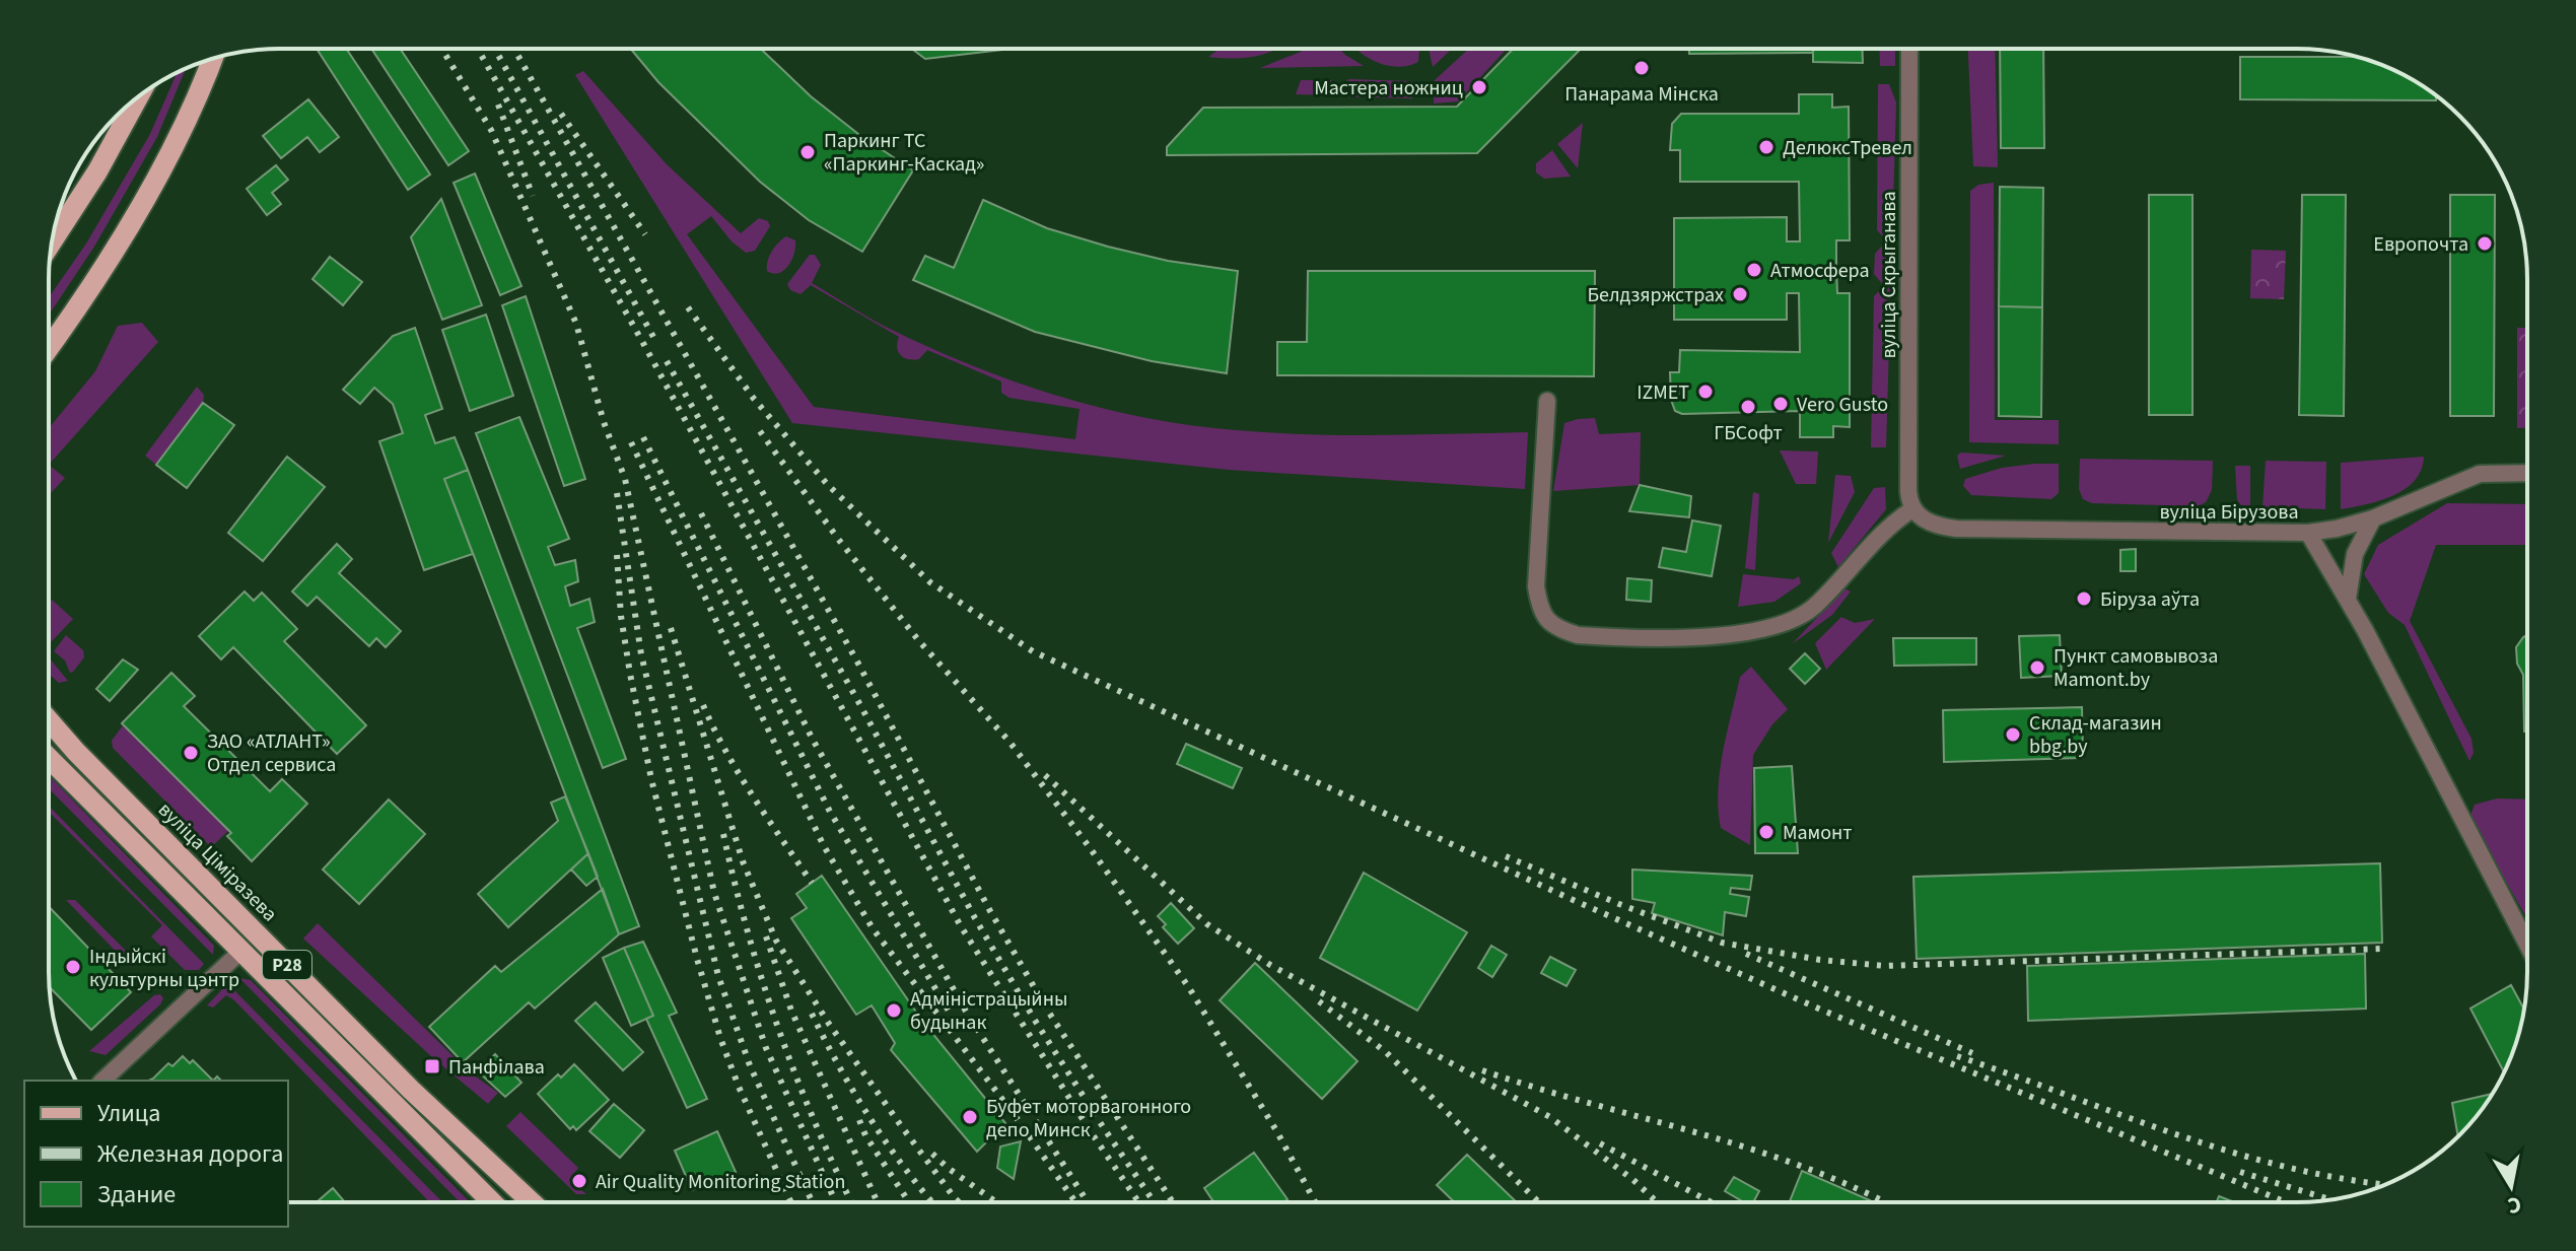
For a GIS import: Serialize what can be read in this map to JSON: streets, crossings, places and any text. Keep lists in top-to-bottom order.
{
  "streets": {
    "main road": ["вуліца Ціміразева", "Р28"],
    "street": ["вуліца Скрыганава", "вуліца Бірузова"]
  },
  "crossings": [
    ["вуліца Скрыганава", "вуліца Бірузова"]
  ],
  "places": {
    "other": [
      "Панарама Мінска",
      "Мастера ножниц",
      "ДелюксТревел",
      "Паркинг ТС «Паркинг-Каскад»",
      "Европочта",
      "Атмосфера",
      "Белдзяржстрах",
      "IZMET",
      "Vero Gusto",
      "ГБСофт",
      "Біруза аўта",
      "Пункт самовывоза Mamont.by",
      "Склад-магазин bbg.by",
      "ЗАО «АТЛАНТ» Отдел сервиса",
      "Мамонт",
      "Індыйскі культурны цэнтр",
      "Адміністрацыйны будынак",
      "Буфет моторвагонного депо Минск",
      "Air Quality Monitoring Station"
    ],
    "transit": ["Панфілава"]
  },
  "legend": ["Улица", "Железная дорога", "Здание"],
  "north": "bottom"
}
